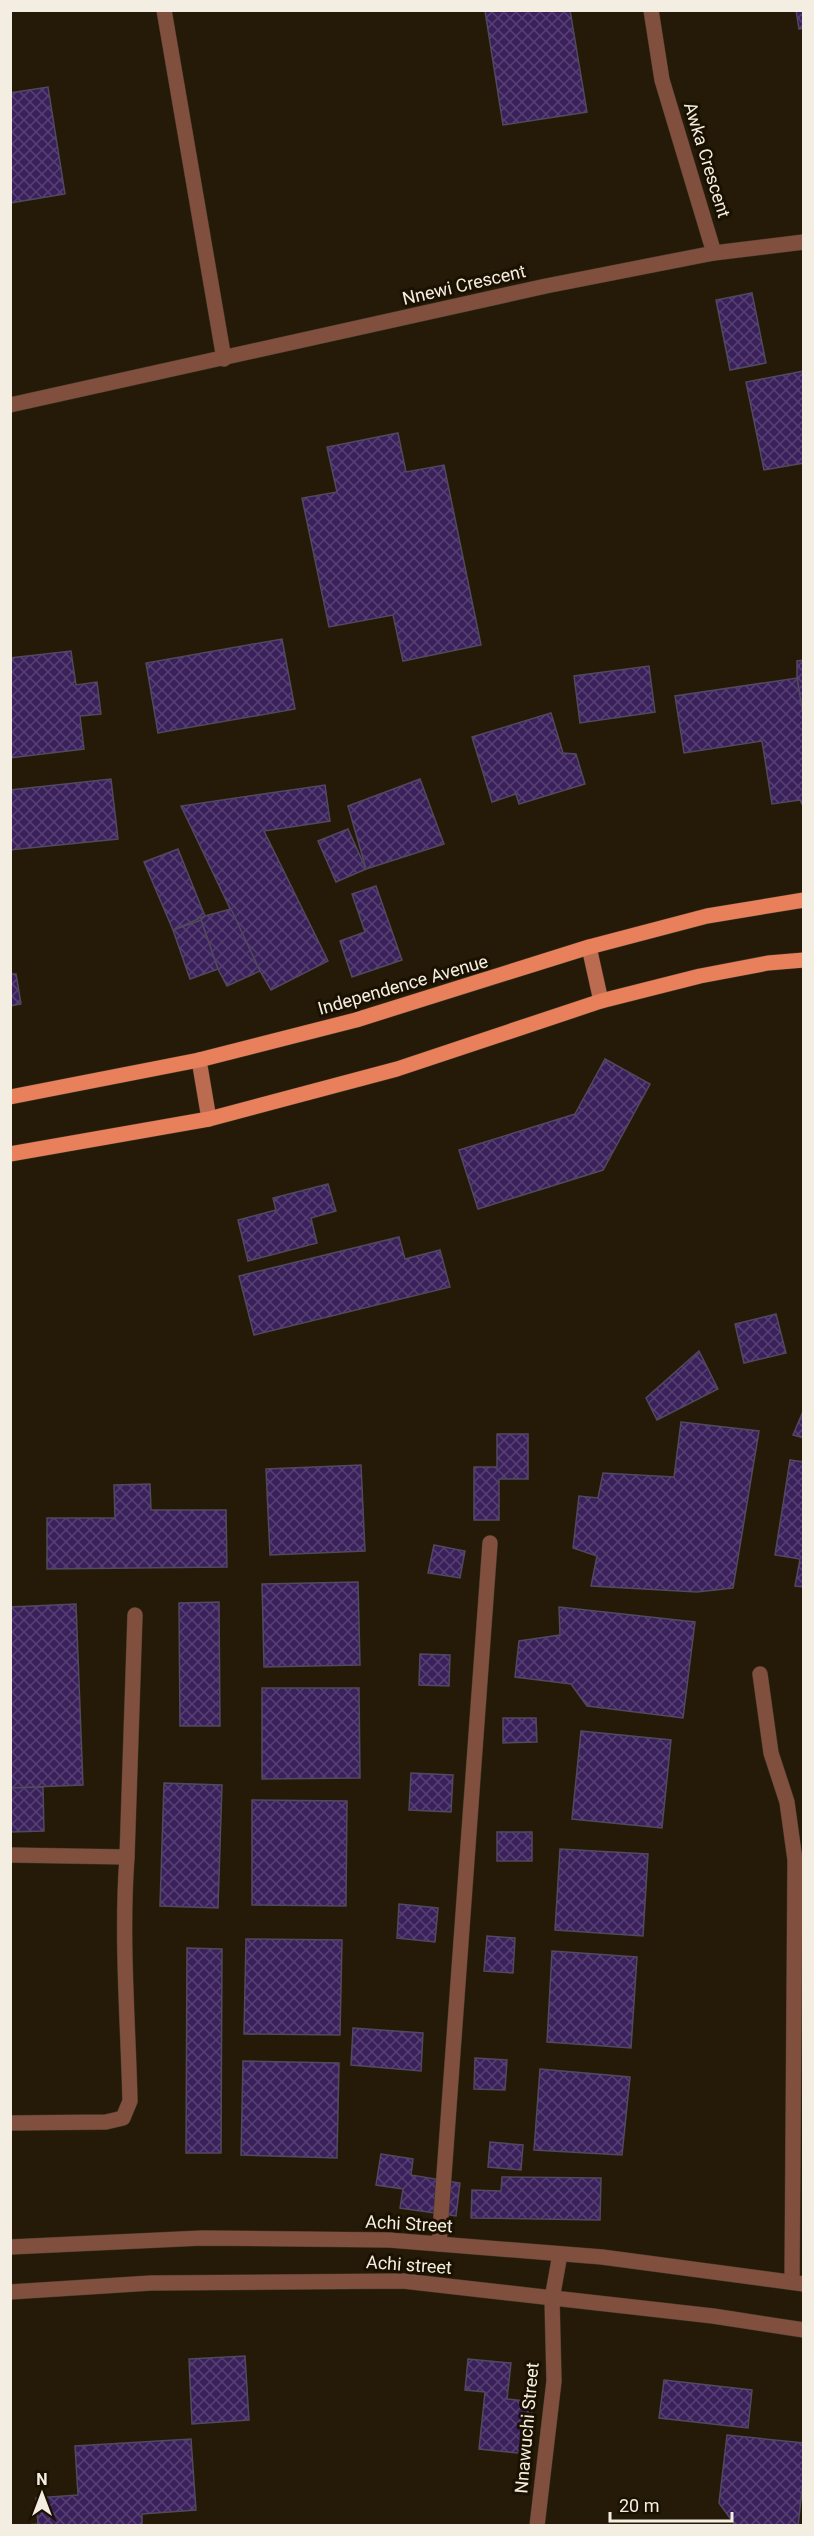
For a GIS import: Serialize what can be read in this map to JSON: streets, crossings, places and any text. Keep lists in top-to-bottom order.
{
  "streets": {
    "main road": ["Independence Avenue"],
    "street": [
      "Awka Crescent",
      "Nnewi Crescent",
      "Achi Street",
      "Achi street",
      "Nnawuchi Street"
    ]
  },
  "crossings": [
    ["Awka Crescent", "Nnewi Crescent"],
    ["Achi Street", "Nnawuchi Street"],
    ["Achi street", "Nnawuchi Street"]
  ],
  "scale_bar": "20 m",
  "north": "top"
}
